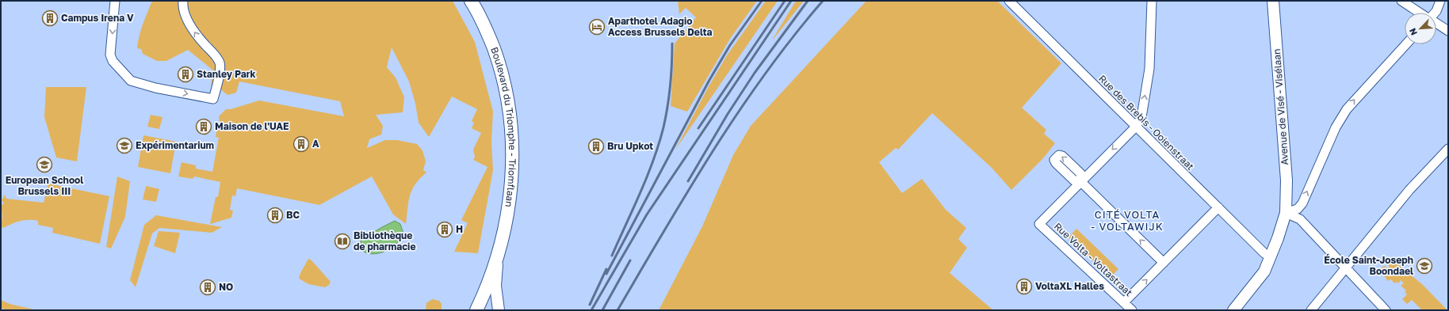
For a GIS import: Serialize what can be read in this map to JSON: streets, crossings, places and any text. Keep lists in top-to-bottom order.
{
  "streets": {
    "main road": ["Boulevard du Triomphe - Triomflaan"],
    "street": ["Avenue de Visé - Visélaan", "Rue des Brebis - Ooienstraat", "Rue Volta - Voltastraat"]
  },
  "crossings": [
    ["Avenue de Visé - Visélaan", "Rue des Brebis - Ooienstraat"]
  ],
  "districts": ["CITÉ VOLTA - VOLTAWIJK"],
  "places": {
    "building": [
      "Campus Irena V",
      "Stanley Park",
      "Maison de l'UAE",
      "A",
      "Bru Upkot",
      "BC",
      "H",
      "VoltaXL Halles",
      "NO"
    ],
    "hotel": ["Aparthotel Adagio Access Brussels Delta"],
    "school or university": ["Expérimentarium", "European School Brussels III", "École Saint-Joseph Boondael"],
    "library": ["Bibliothèque de pharmacie"]
  },
  "north": "bottom left"
}
